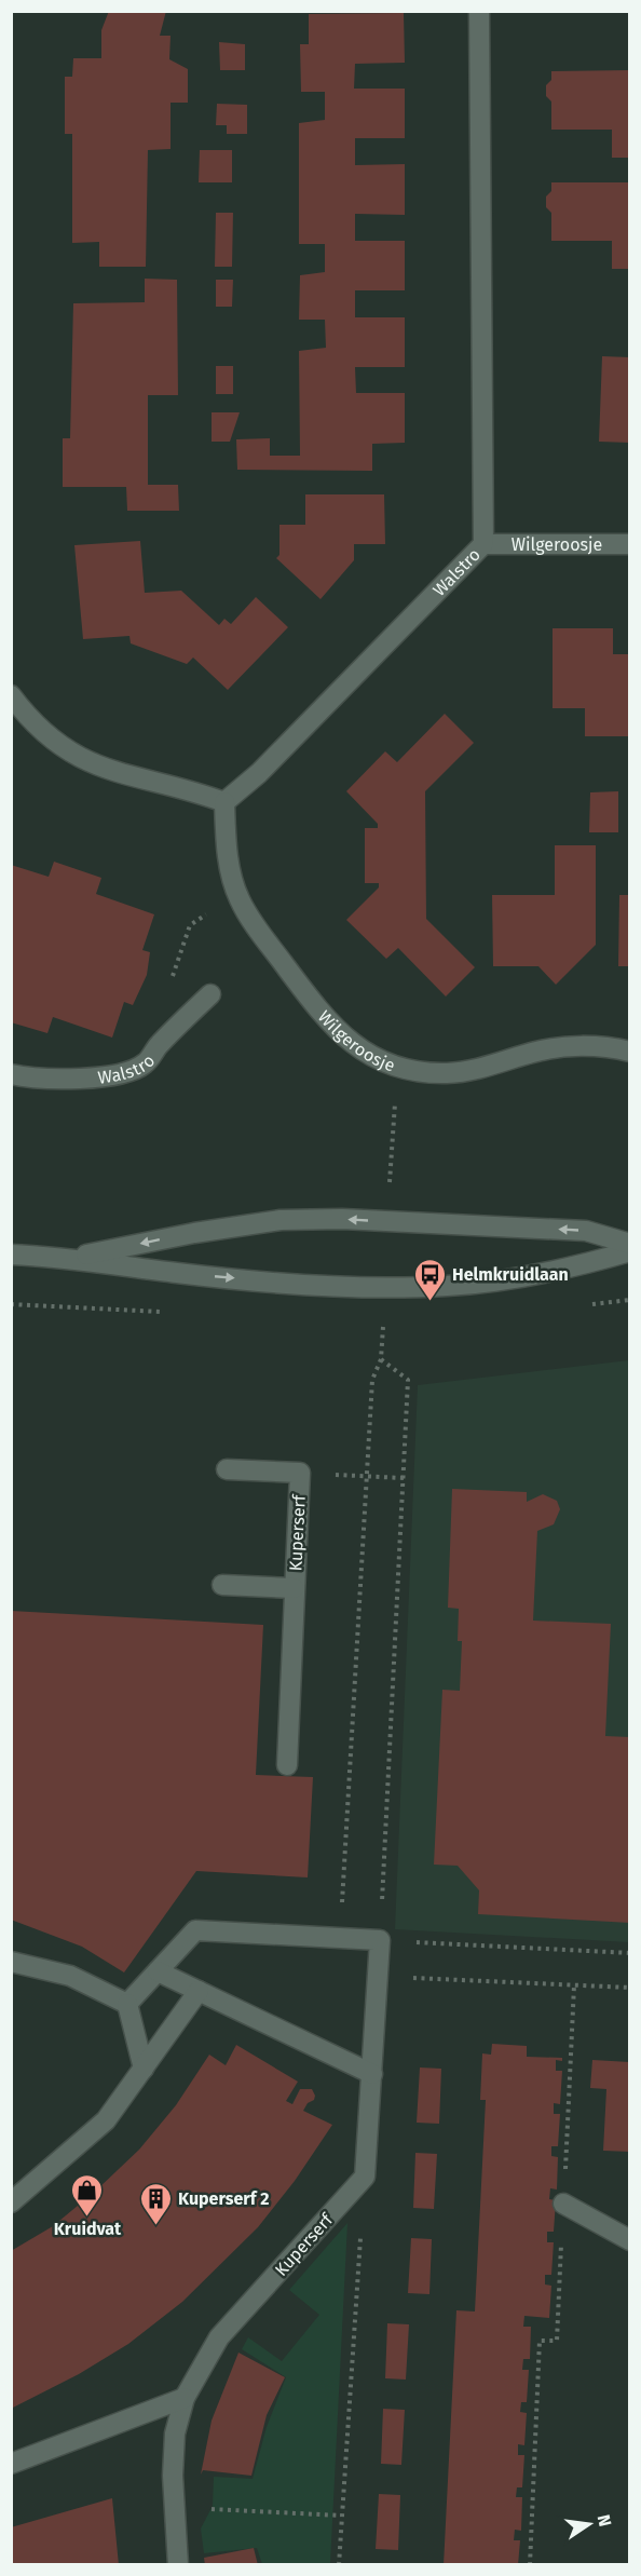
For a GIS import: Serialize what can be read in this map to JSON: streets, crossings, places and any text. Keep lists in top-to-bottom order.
{
  "streets": {
    "street": ["Wilgeroosje", "Walstro", "Kuperserf"]
  },
  "crossings": [
    ["Wilgeroosje", "Walstro"]
  ],
  "places": {
    "bus stop": ["Helmkruidlaan"],
    "shop": ["Kruidvat"],
    "building": ["Kuperserf 2"]
  },
  "north": "right"
}
